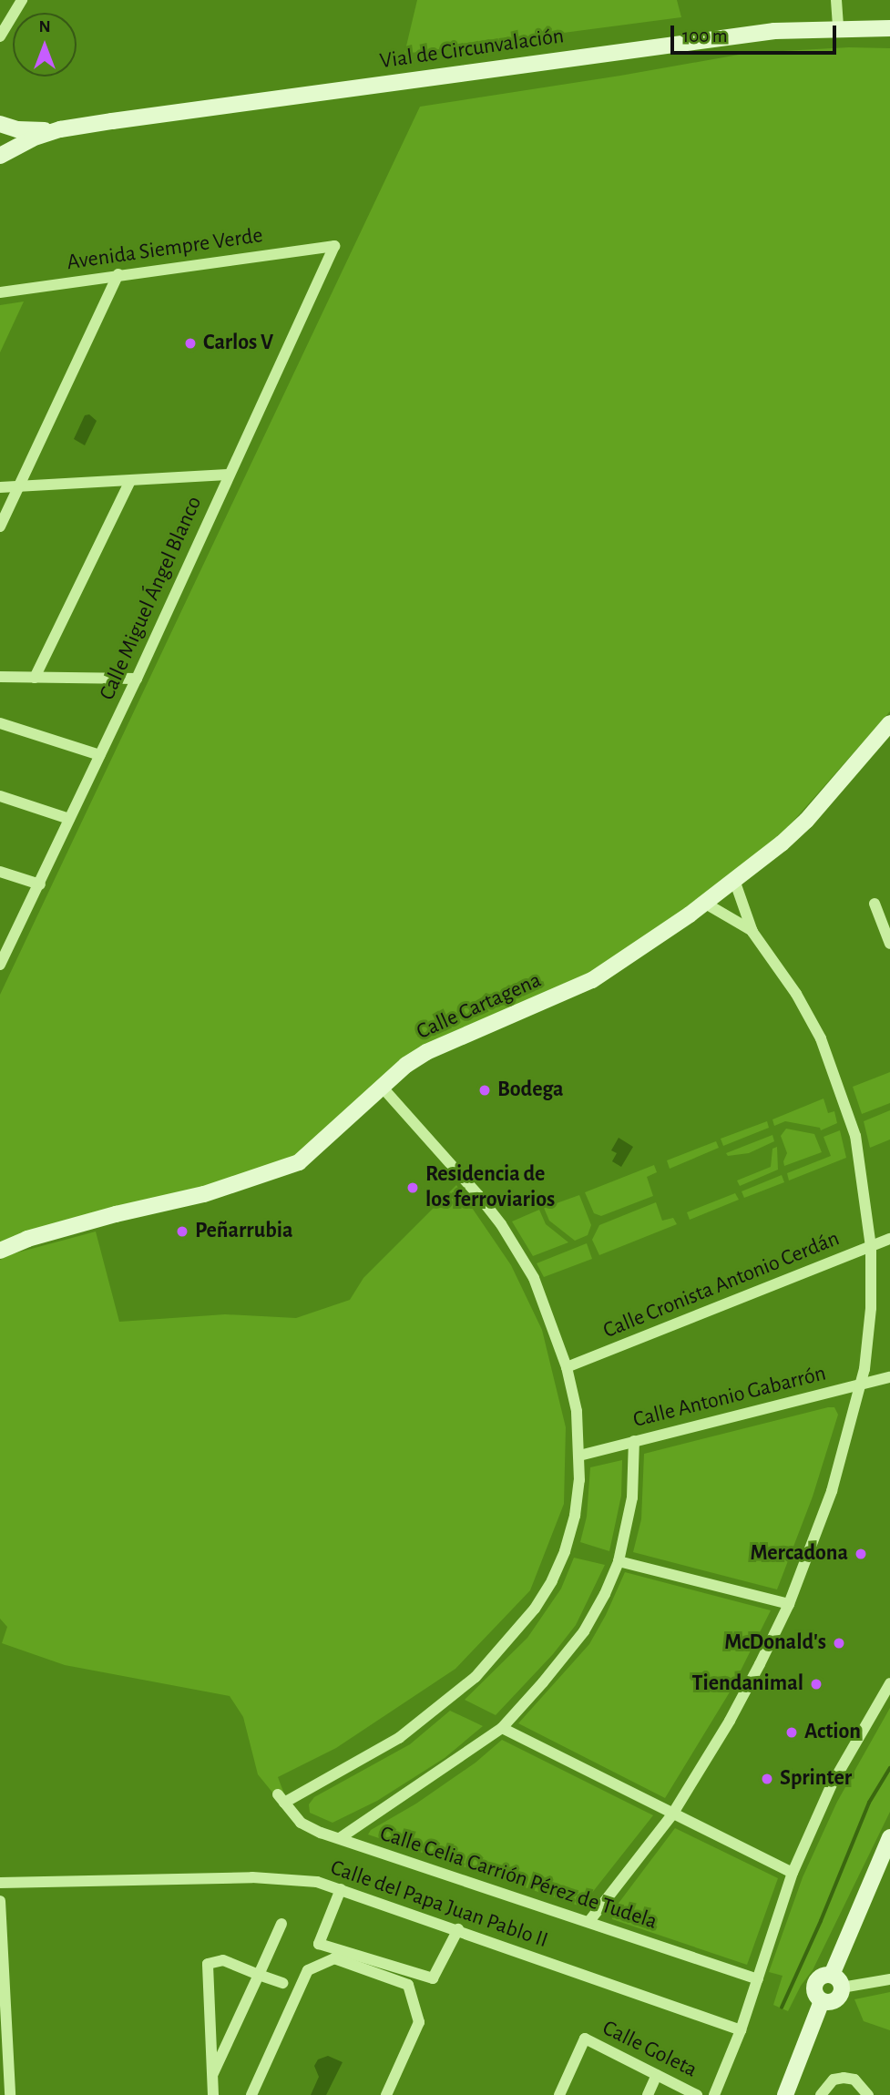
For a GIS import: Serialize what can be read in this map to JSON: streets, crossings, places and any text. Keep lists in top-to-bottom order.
{
  "streets": {
    "main road": ["Vial de Circunvalación", "Calle Cartagena"],
    "street": [
      "Avenida Siempre Verde",
      "Calle Miguel Ángel Blanco",
      "Calle Cronista Antonio Cerdán",
      "Calle Antonio Gabarrón",
      "Calle Celia Carrión Pérez de Tudela",
      "Calle del Papa Juan Pablo II",
      "Calle Goleta"
    ]
  },
  "crossings": [
    ["Avenida Siempre Verde", "Calle Miguel Ángel Blanco"],
    ["Calle Antonio Gabarrón", "Calle Celia Carrión Pérez de Tudela"]
  ],
  "places": [
    "Carlos V",
    "Bodega",
    "Residencia de los ferroviarios",
    "Peñarrubia",
    "Mercadona",
    "McDonald's",
    "Tiendanimal",
    "Action",
    "Sprinter"
  ],
  "scale_bar": "100 m",
  "north": "top"
}
